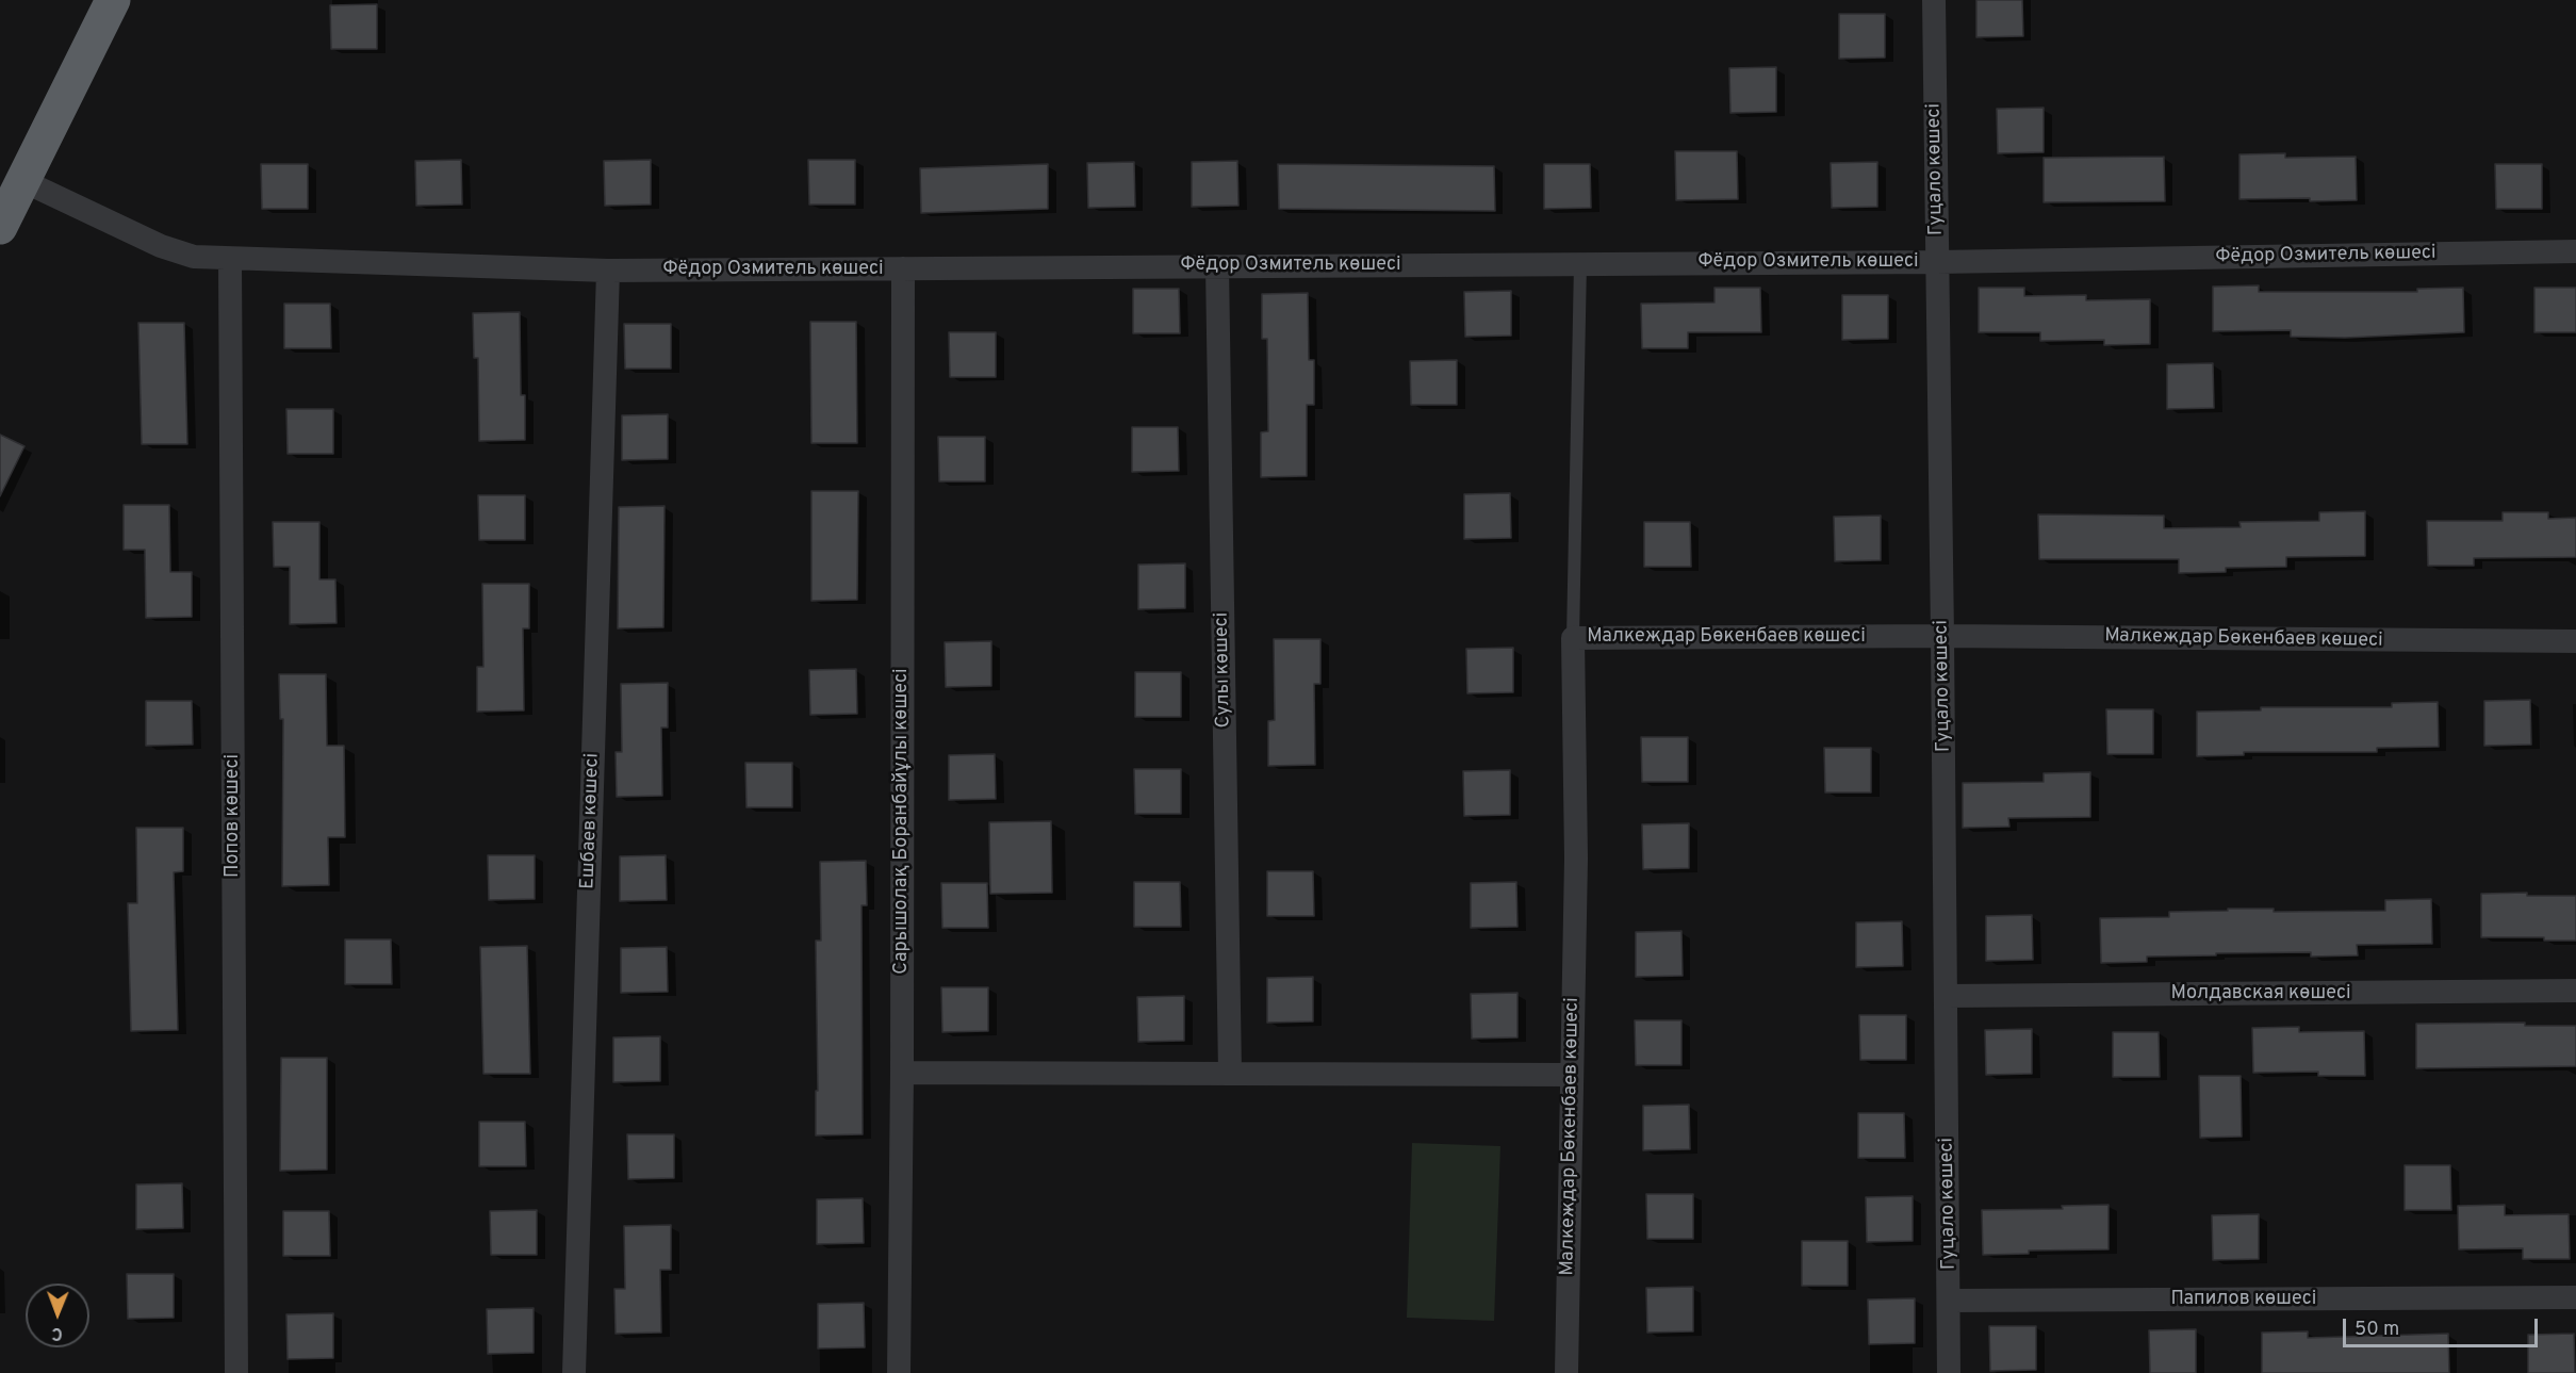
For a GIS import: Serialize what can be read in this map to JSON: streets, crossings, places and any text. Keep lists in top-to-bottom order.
{
  "streets": {
    "street": [
      "Гуцало көшесі",
      "Фёдор Озмитель көшесі",
      "Малкеждар Бөкенбаев көшесі",
      "Сулы көшесі",
      "Попов көшесі",
      "Ешбаев көшесі",
      "Сарышолақ Боранбайұлы көшесі",
      "Молдавская көшесі",
      "Папилов көшесі"
    ]
  },
  "crossings": [
    ["Гуцало көшесі", "Фёдор Озмитель көшесі"],
    ["Гуцало көшесі", "Малкеждар Бөкенбаев көшесі"],
    ["Гуцало көшесі", "Молдавская көшесі"],
    ["Гуцало көшесі", "Папилов көшесі"],
    ["Фёдор Озмитель көшесі", "Сулы көшесі"],
    ["Фёдор Озмитель көшесі", "Попов көшесі"],
    ["Фёдор Озмитель көшесі", "Ешбаев көшесі"],
    ["Фёдор Озмитель көшесі", "Сарышолақ Боранбайұлы көшесі"]
  ],
  "scale_bar": "50 m",
  "north": "bottom"
}
